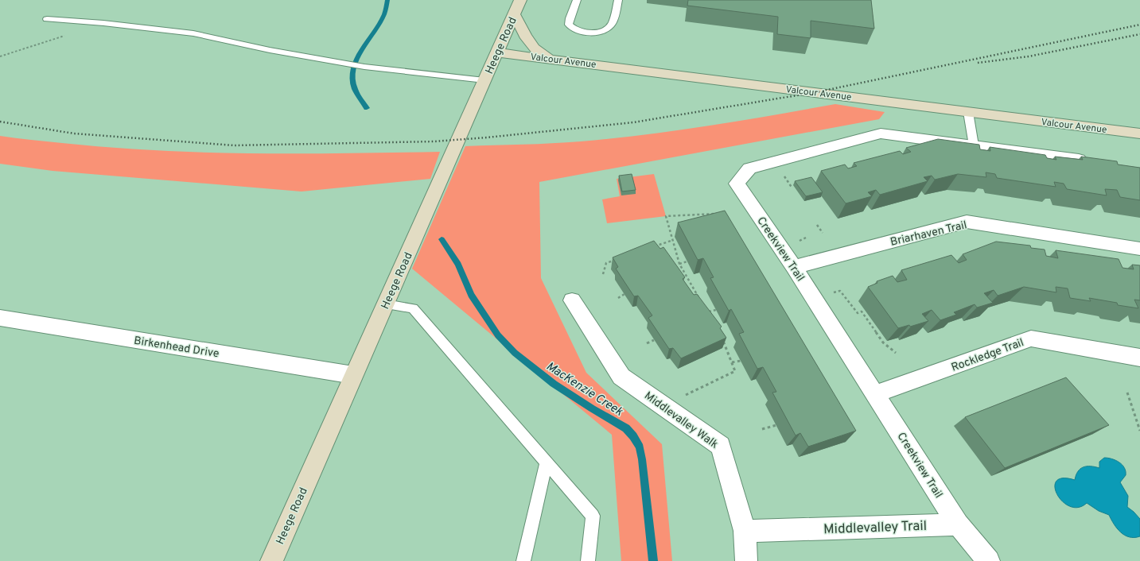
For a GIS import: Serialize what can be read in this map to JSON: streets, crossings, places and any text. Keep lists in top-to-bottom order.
{
  "streets": {
    "street": [
      "Heege Road",
      "Valcour Avenue",
      "Briarhaven Trail",
      "Creekview Trail",
      "Birkenhead Drive",
      "Rockledge Trail",
      "Middlevalley Walk",
      "Middlevalley Trail"
    ]
  },
  "crossings": [
    ["Heege Road", "Valcour Avenue"],
    ["Heege Road", "Birkenhead Drive"],
    ["Briarhaven Trail", "Creekview Trail"],
    ["Creekview Trail", "Rockledge Trail"],
    ["Creekview Trail", "Middlevalley Trail"],
    ["Middlevalley Walk", "Middlevalley Trail"]
  ],
  "water": ["MacKenzie Creek"]
}
